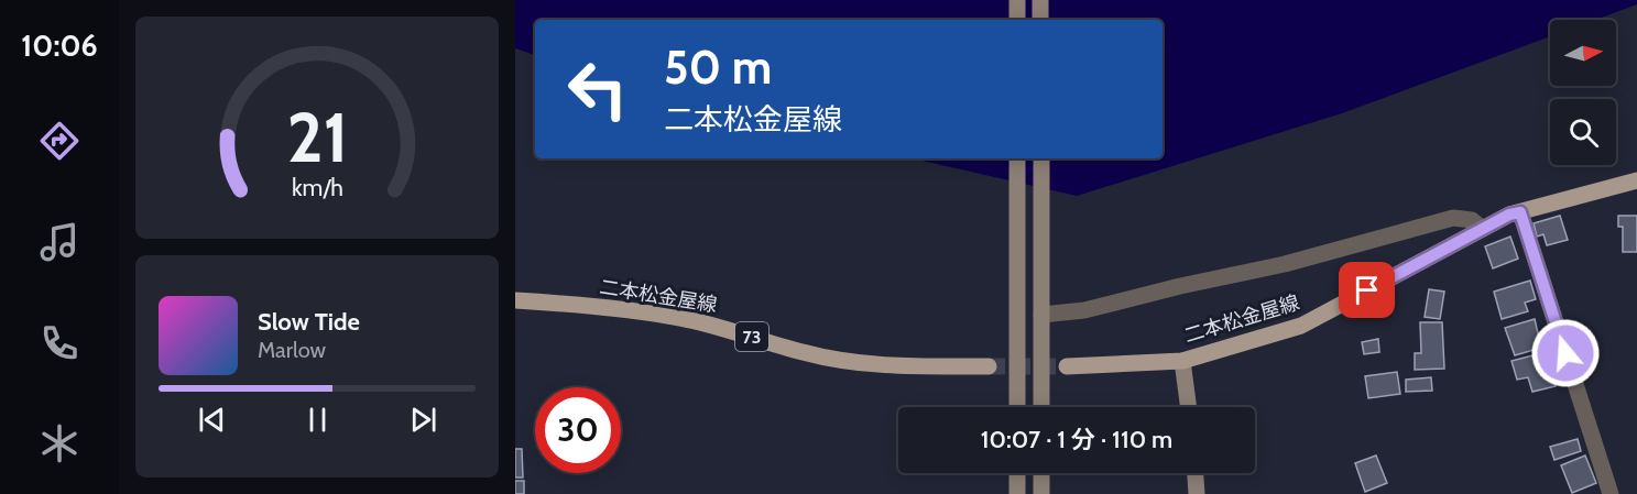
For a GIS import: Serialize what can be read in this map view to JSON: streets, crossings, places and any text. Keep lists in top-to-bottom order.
{
  "streets": {
    "main road": ["二本松金屋線", "73"]
  },
  "north": "right",
  "page": {
    "tabs": "10:06",
    "turn": ["50 m", "二本松金屋線"],
    "song": ["Slow Tide", "Marlow"],
    "limit": "30",
    "trip": "10:07 · 1 分 · 110 m",
    "gauge": ["21", "km/h"]
  }
}
